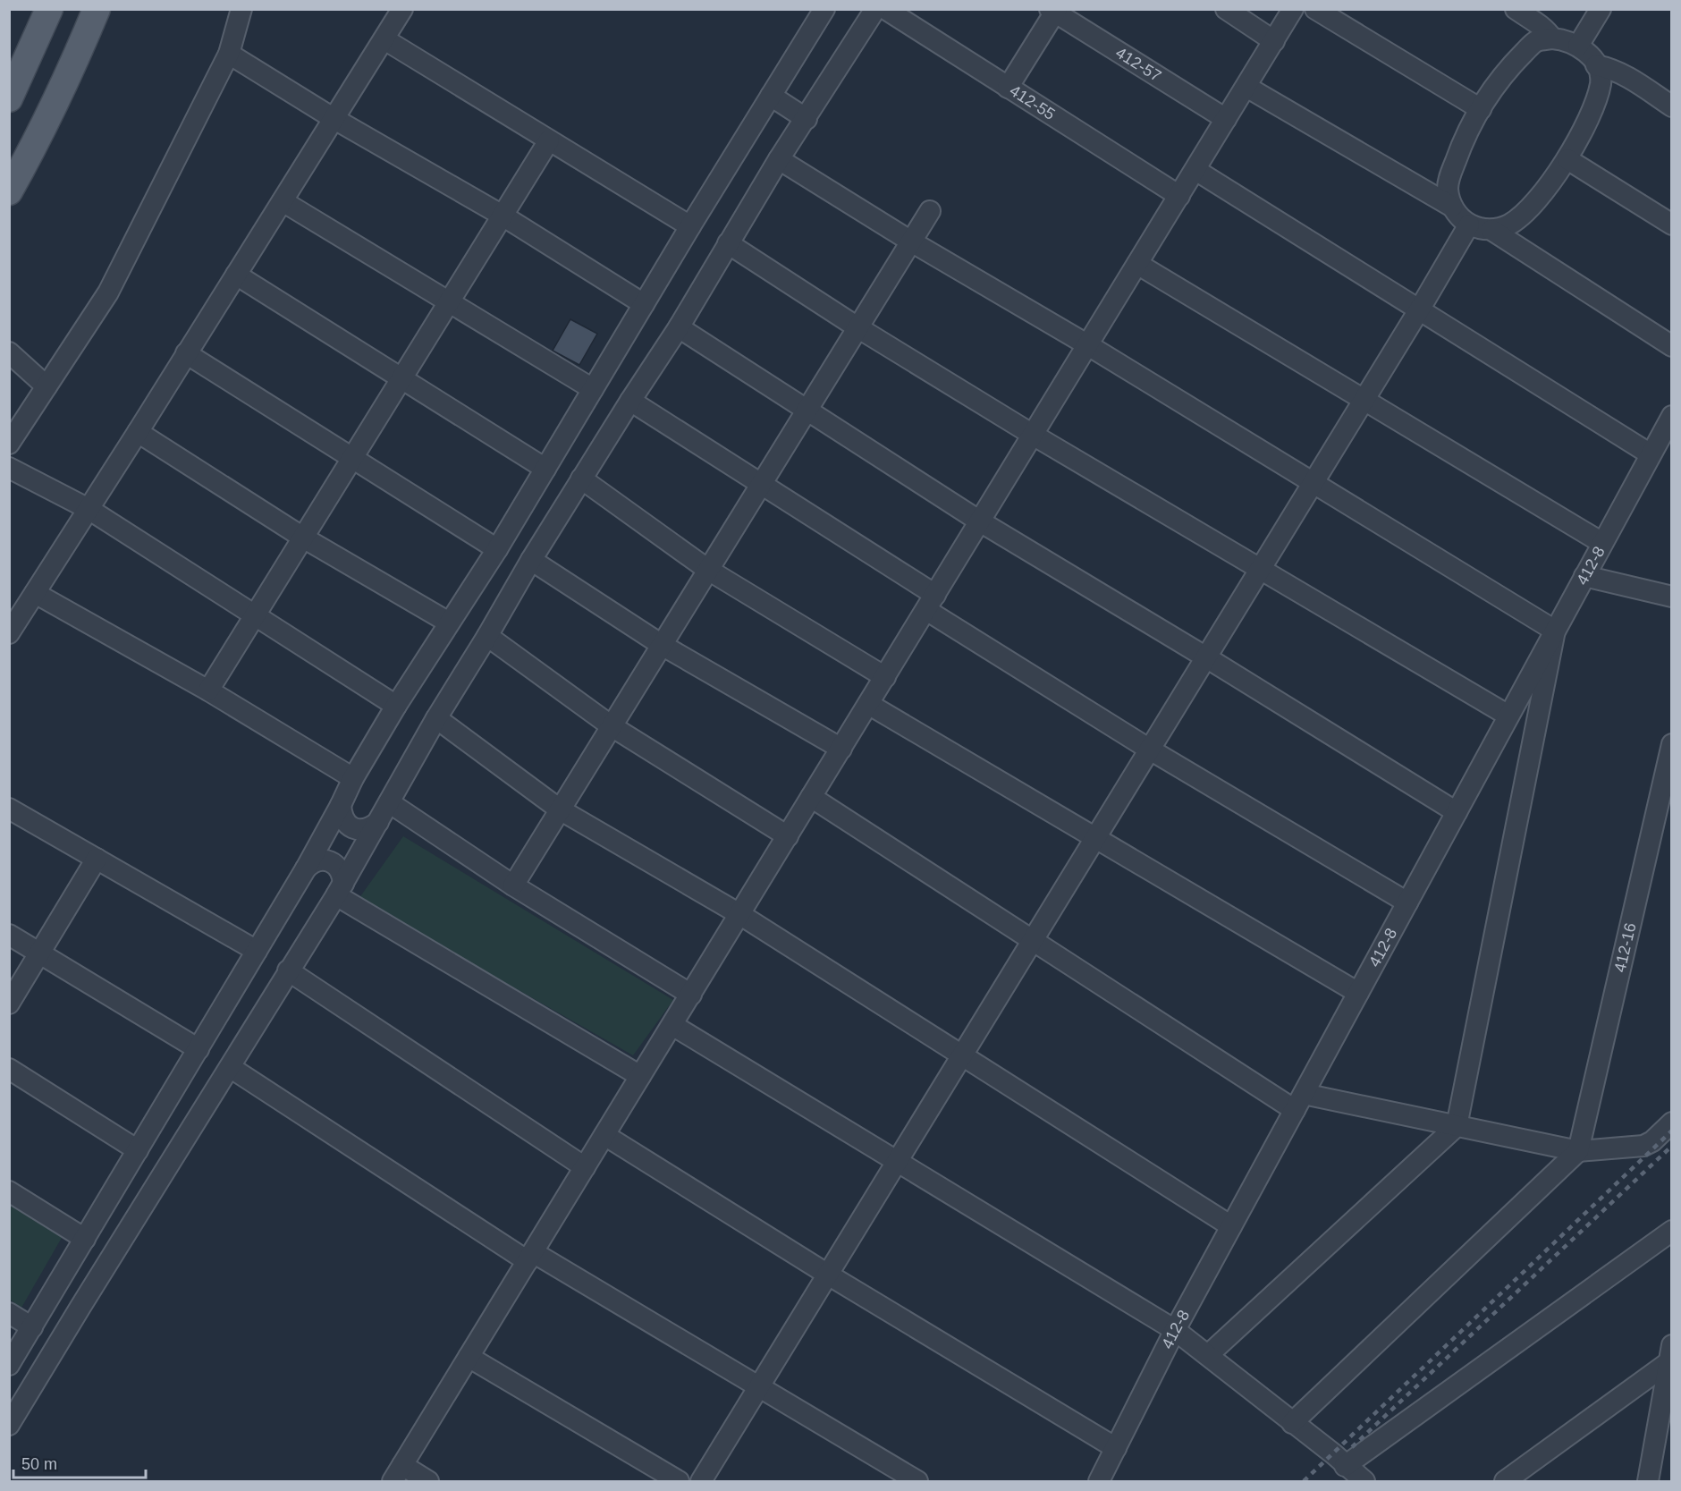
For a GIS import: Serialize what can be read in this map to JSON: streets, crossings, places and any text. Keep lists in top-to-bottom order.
{
  "streets": {
    "street": [
      "412-57",
      "412-55",
      "412-8",
      "412-16"
    ]
  },
  "scale_bar": "50 m"
}
